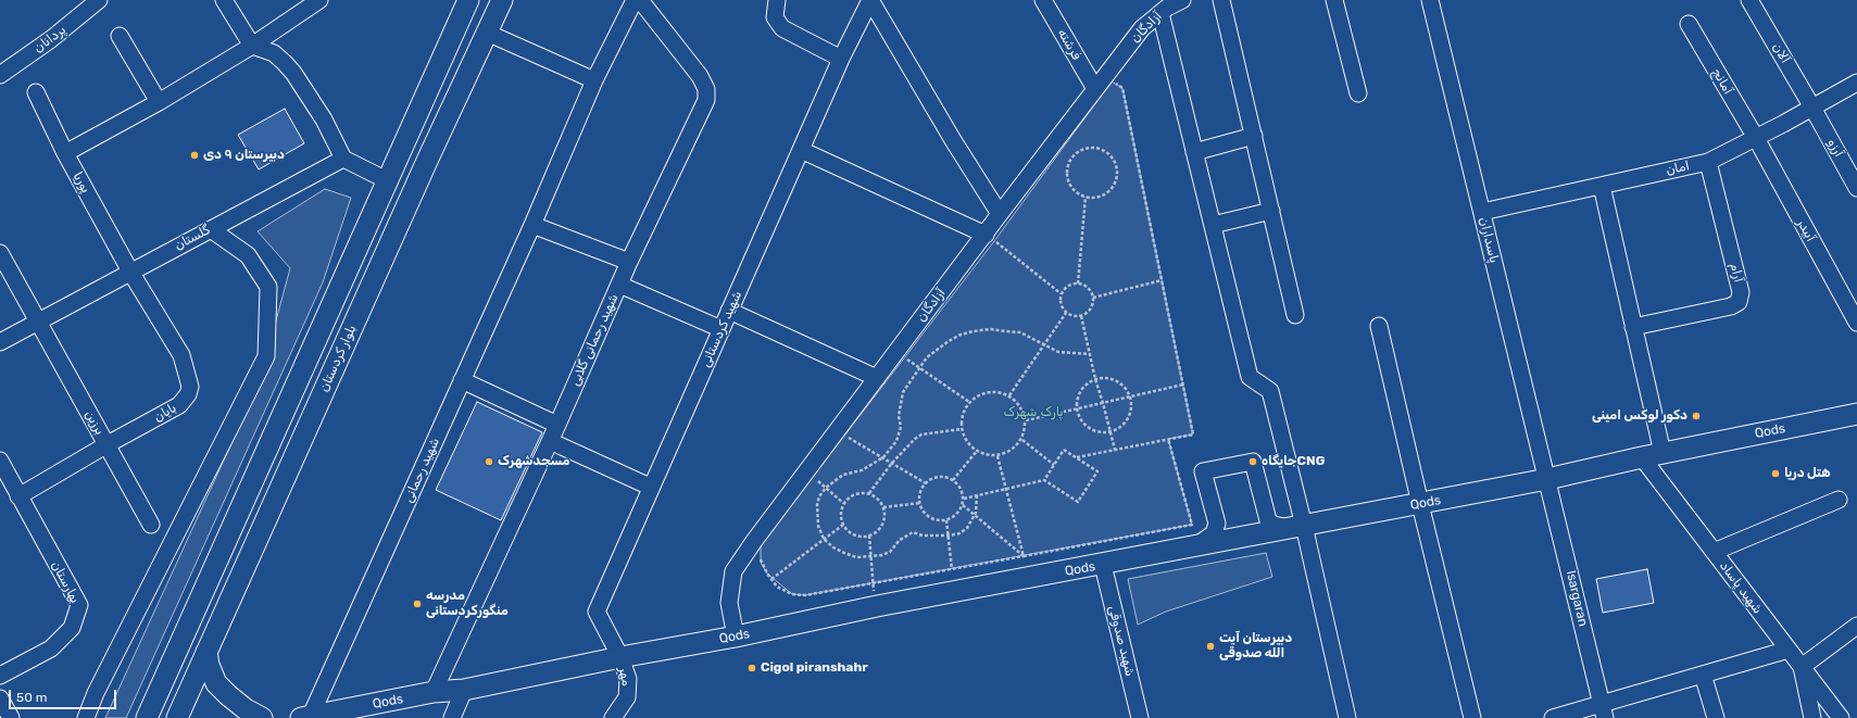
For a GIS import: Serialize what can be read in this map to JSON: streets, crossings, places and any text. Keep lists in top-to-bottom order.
{
  "streets": {
    "main road": ["بلوار کردستان", "Qods"],
    "street": [
      "آزادگان",
      "پردانان",
      "فرشته",
      "آلان",
      "آمانج",
      "آرزو",
      "امان",
      "پوریا",
      "آبیدر",
      "گلستان",
      "پاسداران",
      "آرام",
      "شهید کردستانی",
      "شهید رحمانی گلابی",
      "بایان",
      "برزین",
      "شهید رحمانی",
      "بهارستان",
      "شهید پاساد",
      "Isargaran",
      "شهید صدوقی",
      "مهر"
    ]
  },
  "crossings": [
    ["آزادگان", "فرشته"],
    ["آزادگان", "Qods"],
    ["آلان", "آرزو"],
    ["آلان", "امان"],
    ["آمانج", "امان"],
    ["آمانج", "آبیدر"],
    ["آرزو", "امان"],
    ["امان", "آبیدر"],
    ["امان", "پاسداران"],
    ["امان", "آرام"],
    ["پوریا", "گلستان"],
    ["پوریا", "بایان"],
    ["گلستان", "بایان"],
    ["گلستان", "برزین"],
    ["پاسداران", "Qods"],
    ["پاسداران", "Isargaran"],
    ["شهید کردستانی", "Qods"],
    ["شهید کردستانی", "مهر"],
    ["شهید رحمانی گلابی", "Qods"],
    ["بایان", "برزین"],
    ["بایان", "بهارستان"],
    ["Qods", "شهید رحمانی"],
    ["Qods", "شهید پاساد"],
    ["Qods", "Isargaran"],
    ["Qods", "شهید صدوقی"],
    ["Qods", "مهر"]
  ],
  "parks": ["پارک شهرک"],
  "places": [
    "دبیرستان ۹ دی",
    "دکور لوکس امینی",
    "مسجدشهرک",
    "جایگاهCNG",
    "هتل دریا",
    "مدرسه منگورکردستانی",
    "دبیرستان آیت الله صدوقی",
    "Cigol piranshahr"
  ],
  "scale_bar": "50 m"
}
